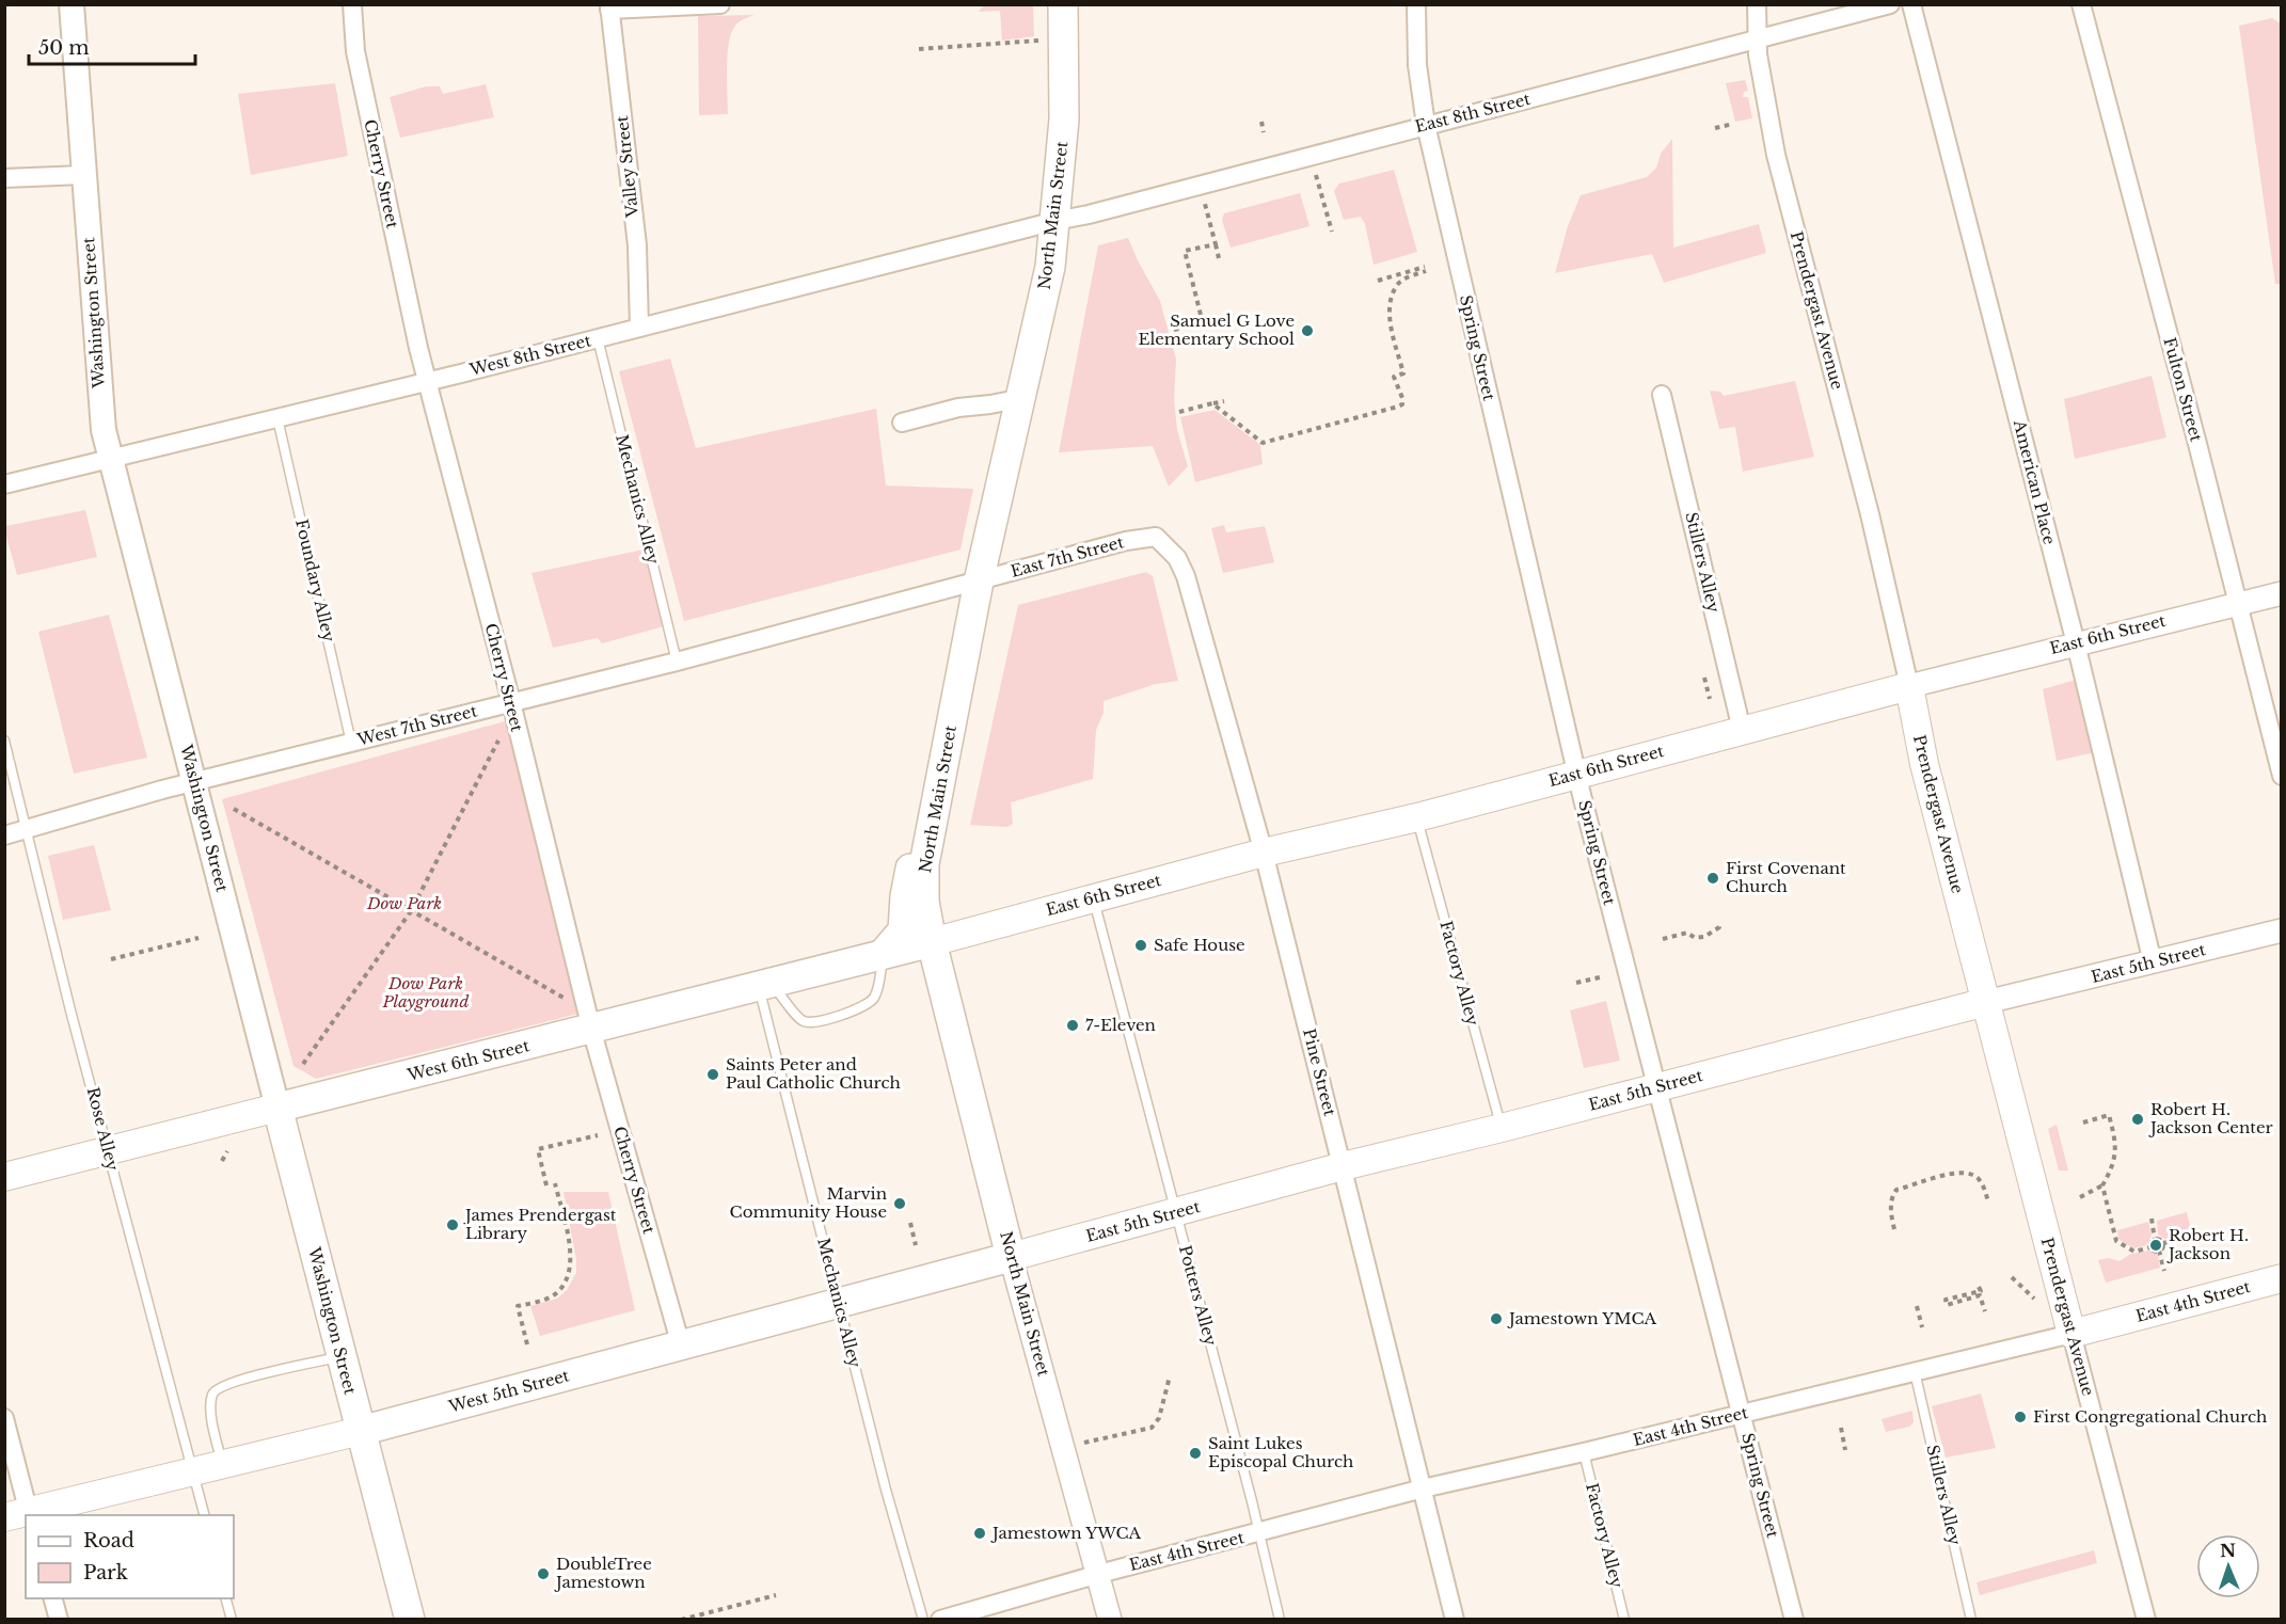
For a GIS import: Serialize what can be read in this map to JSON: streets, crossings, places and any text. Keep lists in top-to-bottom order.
{
  "streets": {
    "highway": [
      "North Main Street",
      "Washington Street",
      "West 6th Street",
      "West 5th Street"
    ],
    "main road": [
      "Prendergast Avenue",
      "East 6th Street",
      "East 5th Street",
      "East 4th Street"
    ],
    "street": [
      "East 8th Street",
      "Valley Street",
      "Cherry Street",
      "Spring Street",
      "West 8th Street",
      "Fulton Street",
      "American Place",
      "East 7th Street",
      "Stillers Alley",
      "West 7th Street",
      "Pine Street"
    ],
    "lane": [
      "Mechanics Alley",
      "Foundary Alley",
      "Factory Alley",
      "Rose Alley",
      "Potters Alley"
    ]
  },
  "crossings": [
    ["East 8th Street", "North Main Street"],
    ["East 8th Street", "Prendergast Avenue"],
    ["East 8th Street", "Spring Street"],
    ["East 8th Street", "West 8th Street"],
    ["Valley Street", "West 8th Street"],
    ["Cherry Street", "West 8th Street"],
    ["Cherry Street", "West 7th Street"],
    ["Cherry Street", "West 6th Street"],
    ["Cherry Street", "West 5th Street"],
    ["North Main Street", "West 8th Street"],
    ["North Main Street", "East 7th Street"],
    ["North Main Street", "East 6th Street"],
    ["North Main Street", "West 7th Street"],
    ["North Main Street", "East 5th Street"],
    ["North Main Street", "West 6th Street"],
    ["North Main Street", "East 4th Street"],
    ["North Main Street", "West 5th Street"],
    ["Prendergast Avenue", "East 6th Street"],
    ["Prendergast Avenue", "East 5th Street"],
    ["Prendergast Avenue", "East 4th Street"],
    ["Washington Street", "West 8th Street"],
    ["Washington Street", "West 7th Street"],
    ["Washington Street", "West 6th Street"],
    ["Washington Street", "West 5th Street"],
    ["Spring Street", "East 6th Street"],
    ["Spring Street", "East 5th Street"],
    ["Spring Street", "East 4th Street"],
    ["West 8th Street", "Mechanics Alley"],
    ["West 8th Street", "Foundary Alley"],
    ["Fulton Street", "East 6th Street"],
    ["American Place", "East 6th Street"],
    ["American Place", "East 5th Street"],
    ["Mechanics Alley", "West 7th Street"],
    ["Mechanics Alley", "West 6th Street"],
    ["Mechanics Alley", "West 5th Street"],
    ["East 7th Street", "West 7th Street"],
    ["East 7th Street", "Pine Street"],
    ["Stillers Alley", "East 6th Street"],
    ["Stillers Alley", "East 4th Street"],
    ["Foundary Alley", "West 7th Street"],
    ["East 6th Street", "Factory Alley"],
    ["East 6th Street", "West 6th Street"],
    ["East 6th Street", "Pine Street"],
    ["East 6th Street", "Potters Alley"],
    ["West 7th Street", "Rose Alley"],
    ["East 5th Street", "Factory Alley"],
    ["East 5th Street", "Pine Street"],
    ["East 5th Street", "Potters Alley"],
    ["East 5th Street", "West 5th Street"],
    ["Factory Alley", "East 4th Street"],
    ["West 6th Street", "Rose Alley"],
    ["Pine Street", "East 4th Street"],
    ["Rose Alley", "West 5th Street"],
    ["Potters Alley", "East 4th Street"]
  ],
  "parks": ["Dow Park", "Dow Park Playground"],
  "places": [
    "Samuel G Love Elementary School",
    "First Covenant Church",
    "Safe House",
    "7-Eleven",
    "Saints Peter and Paul Catholic Church",
    "Robert H. Jackson Center",
    "Marvin Community House",
    "James Prendergast Library",
    "Robert H. Jackson",
    "Jamestown YMCA",
    "First Congregational Church",
    "Saint Lukes Episcopal Church",
    "Jamestown YWCA",
    "DoubleTree Jamestown"
  ],
  "legend": ["Road", "Park"],
  "scale_bar": "50 m",
  "north": "top"
}
